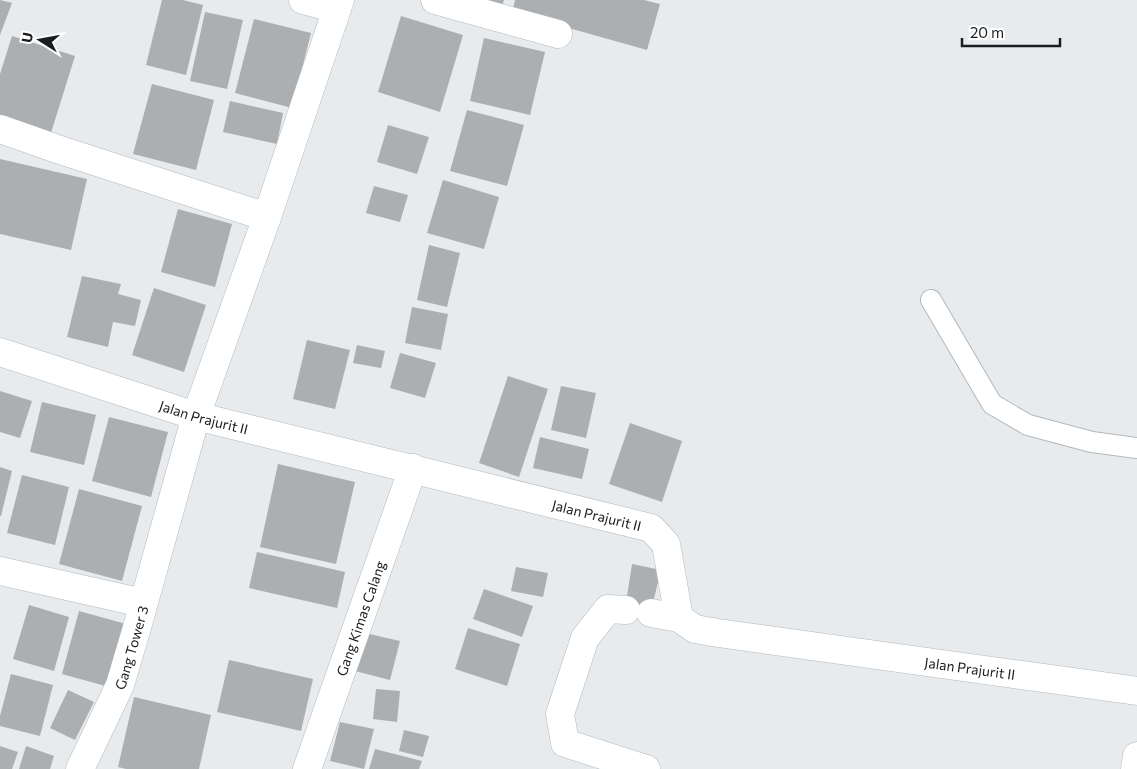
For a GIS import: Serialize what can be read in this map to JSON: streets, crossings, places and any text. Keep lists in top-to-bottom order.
{
  "streets": {
    "street": ["Jalan Prajurit II", "Gang Kimas Calang", "Gang Tower 3"]
  },
  "crossings": [
    ["Jalan Prajurit II", "Gang Kimas Calang"]
  ],
  "scale_bar": "20 m",
  "north": "left"
}
